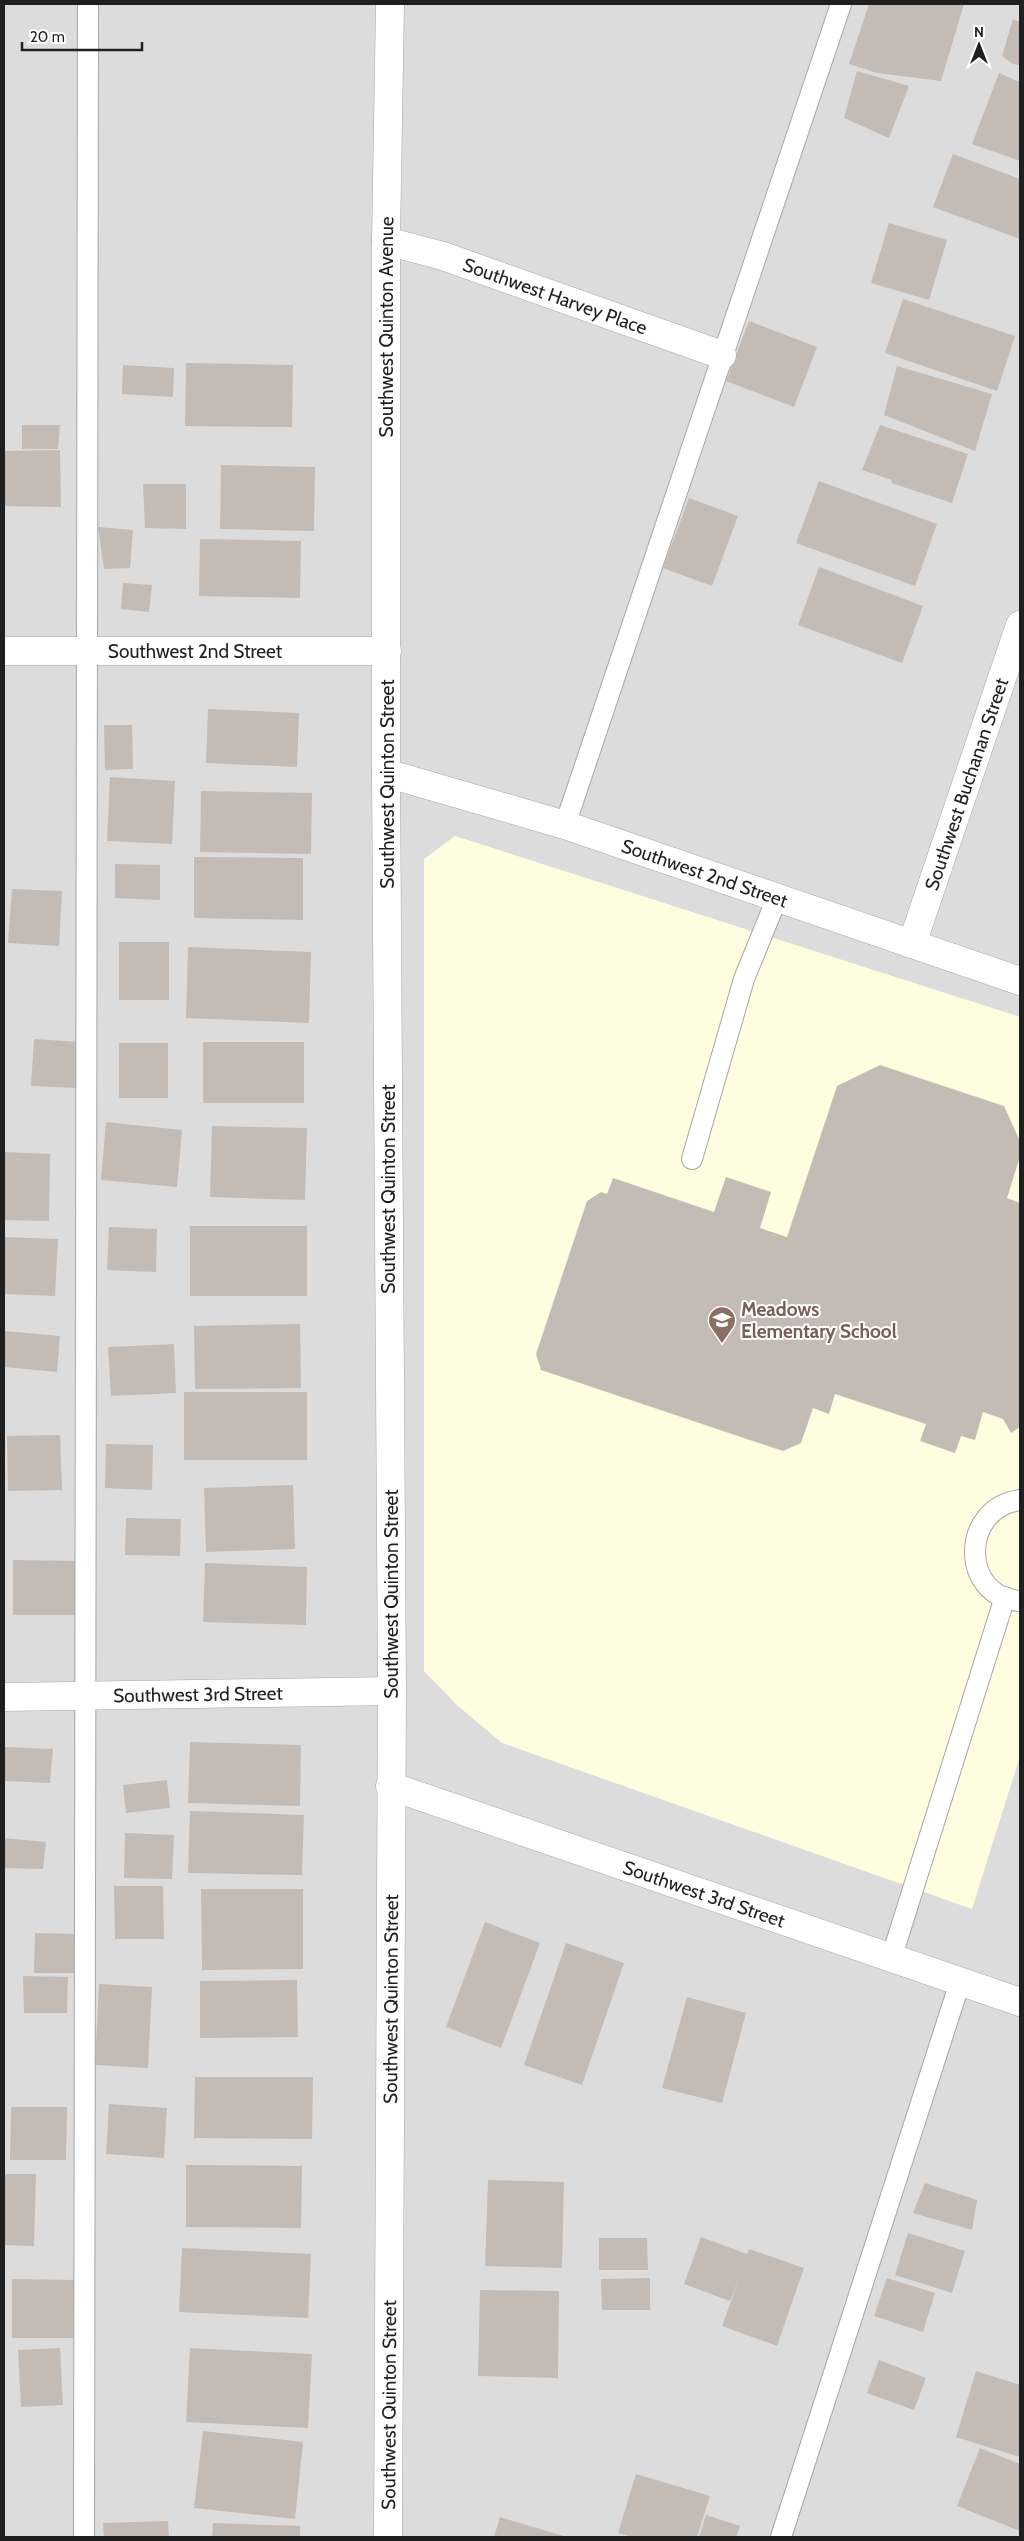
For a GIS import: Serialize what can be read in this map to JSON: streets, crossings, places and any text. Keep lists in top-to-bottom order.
{
  "streets": {
    "street": [
      "Southwest Harvey Place",
      "Southwest Quinton Avenue",
      "Southwest 2nd Street",
      "Southwest Quinton Street",
      "Southwest Buchanan Street",
      "Southwest 3rd Street"
    ]
  },
  "crossings": [
    ["Southwest Harvey Place", "Southwest Quinton Avenue"],
    ["Southwest Quinton Avenue", "Southwest 2nd Street"],
    ["Southwest Quinton Avenue", "Southwest Quinton Street"],
    ["Southwest 2nd Street", "Southwest Quinton Street"],
    ["Southwest 2nd Street", "Southwest Buchanan Street"],
    ["Southwest Quinton Street", "Southwest 3rd Street"]
  ],
  "places": {
    "school or university": ["Meadows Elementary School"]
  },
  "scale_bar": "20 m",
  "north": "top"
}
